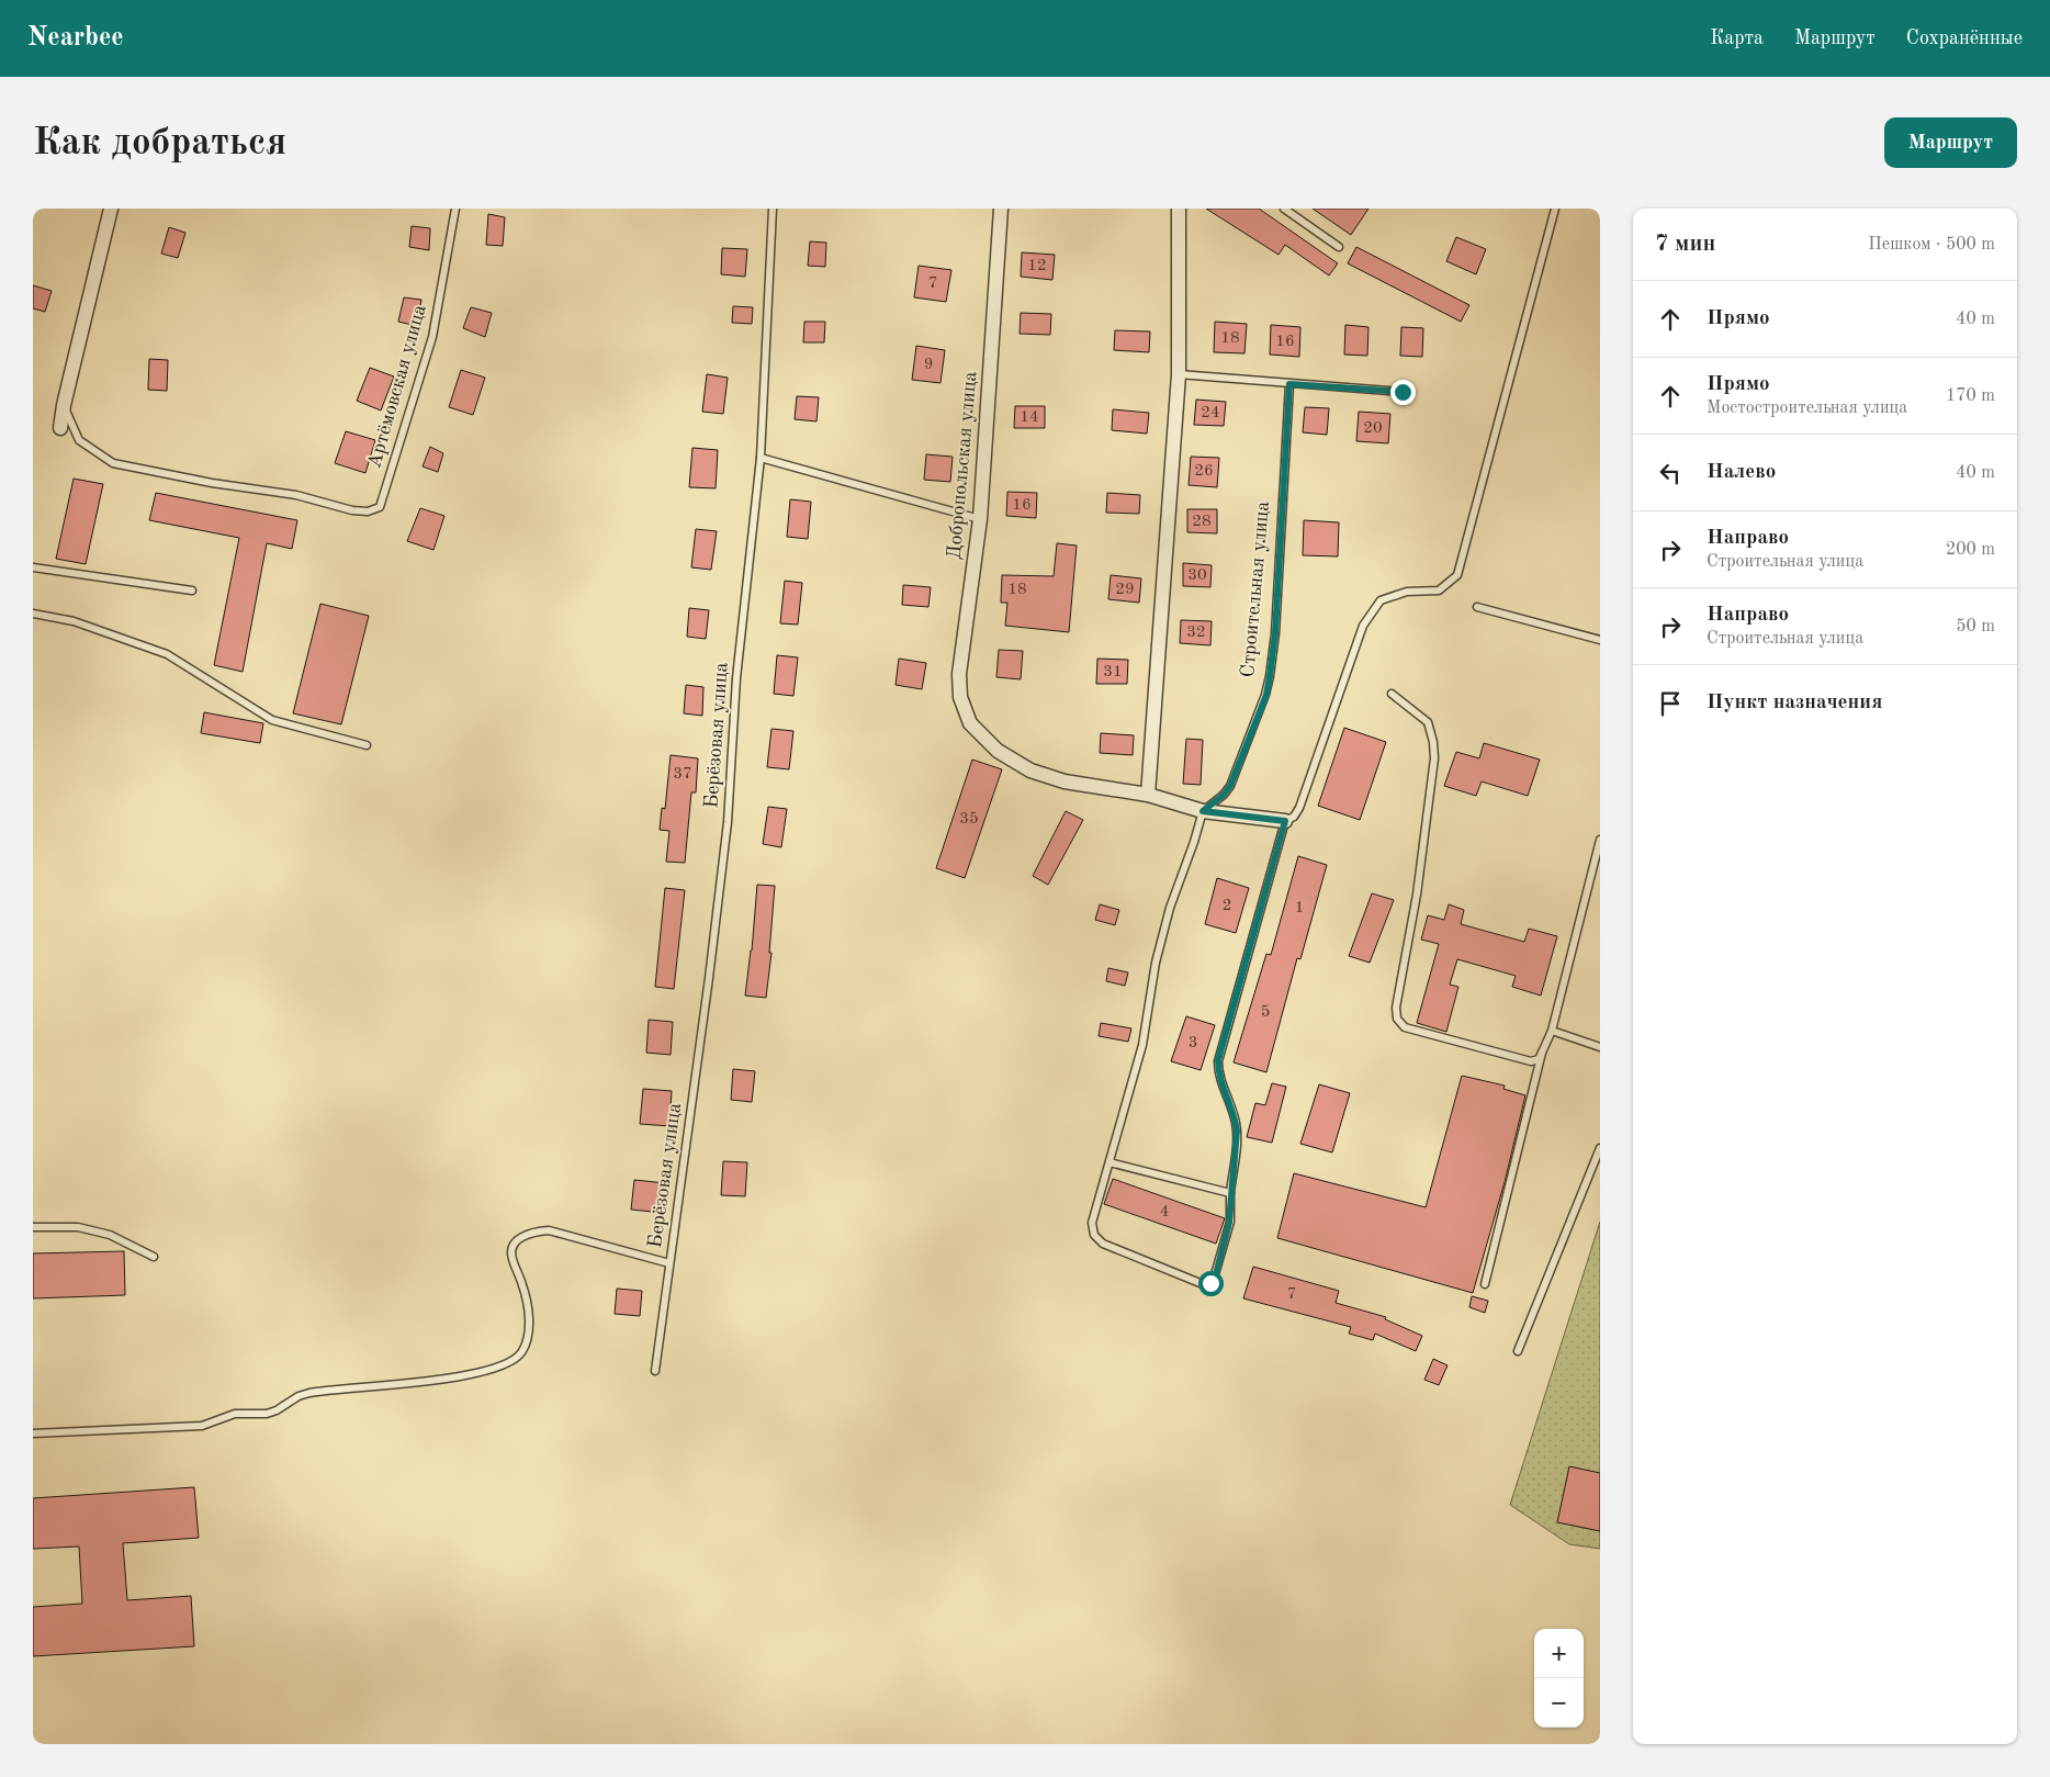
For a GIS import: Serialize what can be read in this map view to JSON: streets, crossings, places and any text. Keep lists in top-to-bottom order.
{
  "streets": {
    "street": ["Добропольская улица"],
    "lane": ["Артёмовская улица", "Строительная улица", "Берёзовая улица"]
  },
  "house_numbers": [
    "12",
    "7",
    "18",
    "16",
    "9",
    "24",
    "14",
    "20",
    "26",
    "16",
    "28",
    "30",
    "18",
    "29",
    "32",
    "31",
    "37",
    "35",
    "2",
    "1",
    "5",
    "3",
    "4",
    "7"
  ],
  "page": {
    "header": "Nearbee",
    "nav": ["Карта", "Маршрут", "Сохранённые"],
    "buttons": "Маршрут",
    "title": "Как добраться",
    "heading": ["7 мин", "Пешком · 500 m"],
    "list": [
      ["Прямо", "40 m"],
      ["Прямо", "Мостостроительная улица", "170 m"],
      ["Налево", "40 m"],
      ["Направо", "Строительная улица", "200 m"],
      ["Направо", "Строительная улица", "50 m"],
      "Пункт назначения"
    ],
    "map_buttons": ["+", "−"]
  }
}
